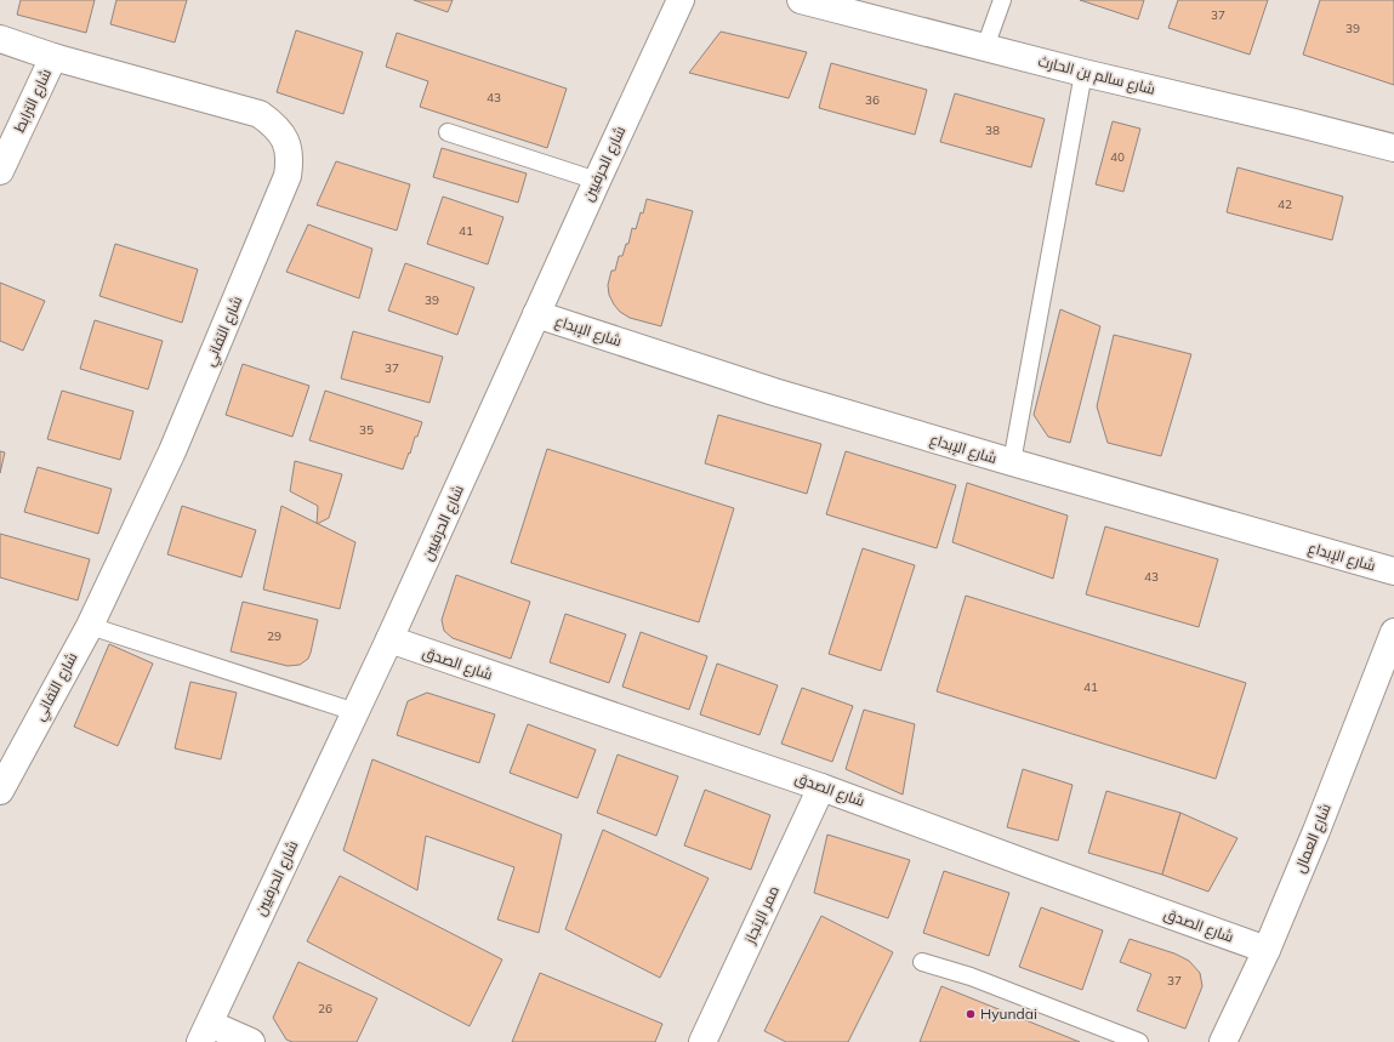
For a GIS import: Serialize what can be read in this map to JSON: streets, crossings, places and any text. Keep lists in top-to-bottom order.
{
  "streets": {
    "street": [
      "شارع سالم بن الحارث",
      "شارع الترابط",
      "شارع الحرفيين",
      "شارع التفاني",
      "شارع الإبداع",
      "شارع الصدق",
      "شارع العمال",
      "ممر الإنجاز"
    ]
  },
  "crossings": [
    ["شارع الترابط", "شارع التفاني"],
    ["شارع الحرفيين", "شارع الإبداع"],
    ["شارع الحرفيين", "شارع الصدق"],
    ["شارع الصدق", "شارع العمال"],
    ["شارع الصدق", "ممر الإنجاز"]
  ],
  "places": ["Hyundai"],
  "house_numbers": [
    "37",
    "39",
    "43",
    "36",
    "38",
    "40",
    "42",
    "41",
    "39",
    "37",
    "35",
    "43",
    "29",
    "41",
    "37",
    "26"
  ]
}
